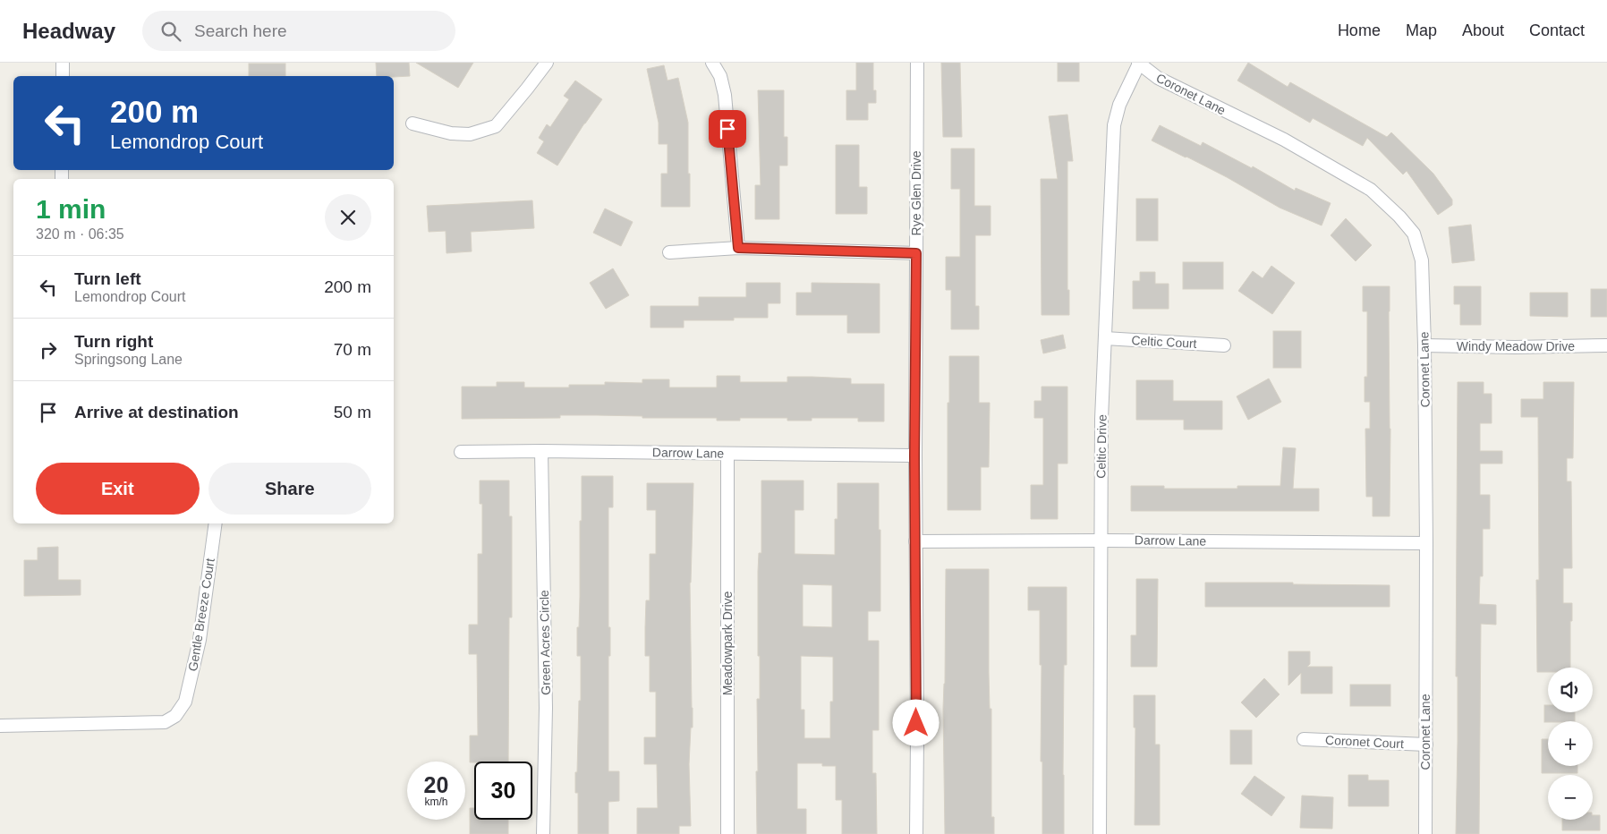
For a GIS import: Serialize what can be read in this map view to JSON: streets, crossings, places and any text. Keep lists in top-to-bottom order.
{
  "streets": {
    "street": [
      "Coronet Lane",
      "Rye Glen Drive",
      "Celtic Court",
      "Windy Meadow Drive",
      "Celtic Drive",
      "Darrow Lane",
      "Gentle Breeze Court",
      "Green Acres Circle",
      "Meadowpark Drive",
      "Coronet Court"
    ]
  },
  "crossings": [
    ["Coronet Lane", "Windy Meadow Drive"],
    ["Coronet Lane", "Celtic Drive"],
    ["Coronet Lane", "Darrow Lane"],
    ["Coronet Lane", "Coronet Court"],
    ["Rye Glen Drive", "Darrow Lane"],
    ["Celtic Court", "Celtic Drive"],
    ["Celtic Drive", "Darrow Lane"],
    ["Darrow Lane", "Green Acres Circle"],
    ["Darrow Lane", "Meadowpark Drive"]
  ],
  "page": {
    "header": "Headway",
    "search": "Search here",
    "nav": [
      "Home",
      "Map",
      "About",
      "Contact"
    ],
    "turn": ["200 m", "Lemondrop Court"],
    "heading": ["1 min", "320 m · 06:35"],
    "list": [
      {
        "name": "Turn left",
        "note": "Lemondrop Court",
        "value": "200 m"
      },
      {
        "name": "Turn right",
        "note": "Springsong Lane",
        "value": "70 m"
      },
      {
        "name": "Arrive at destination",
        "value": "50 m"
      }
    ],
    "buttons": ["Exit", "Share"],
    "map_buttons": ["+", "−"],
    "speed": "20 km/h",
    "limit": "30"
  }
}
